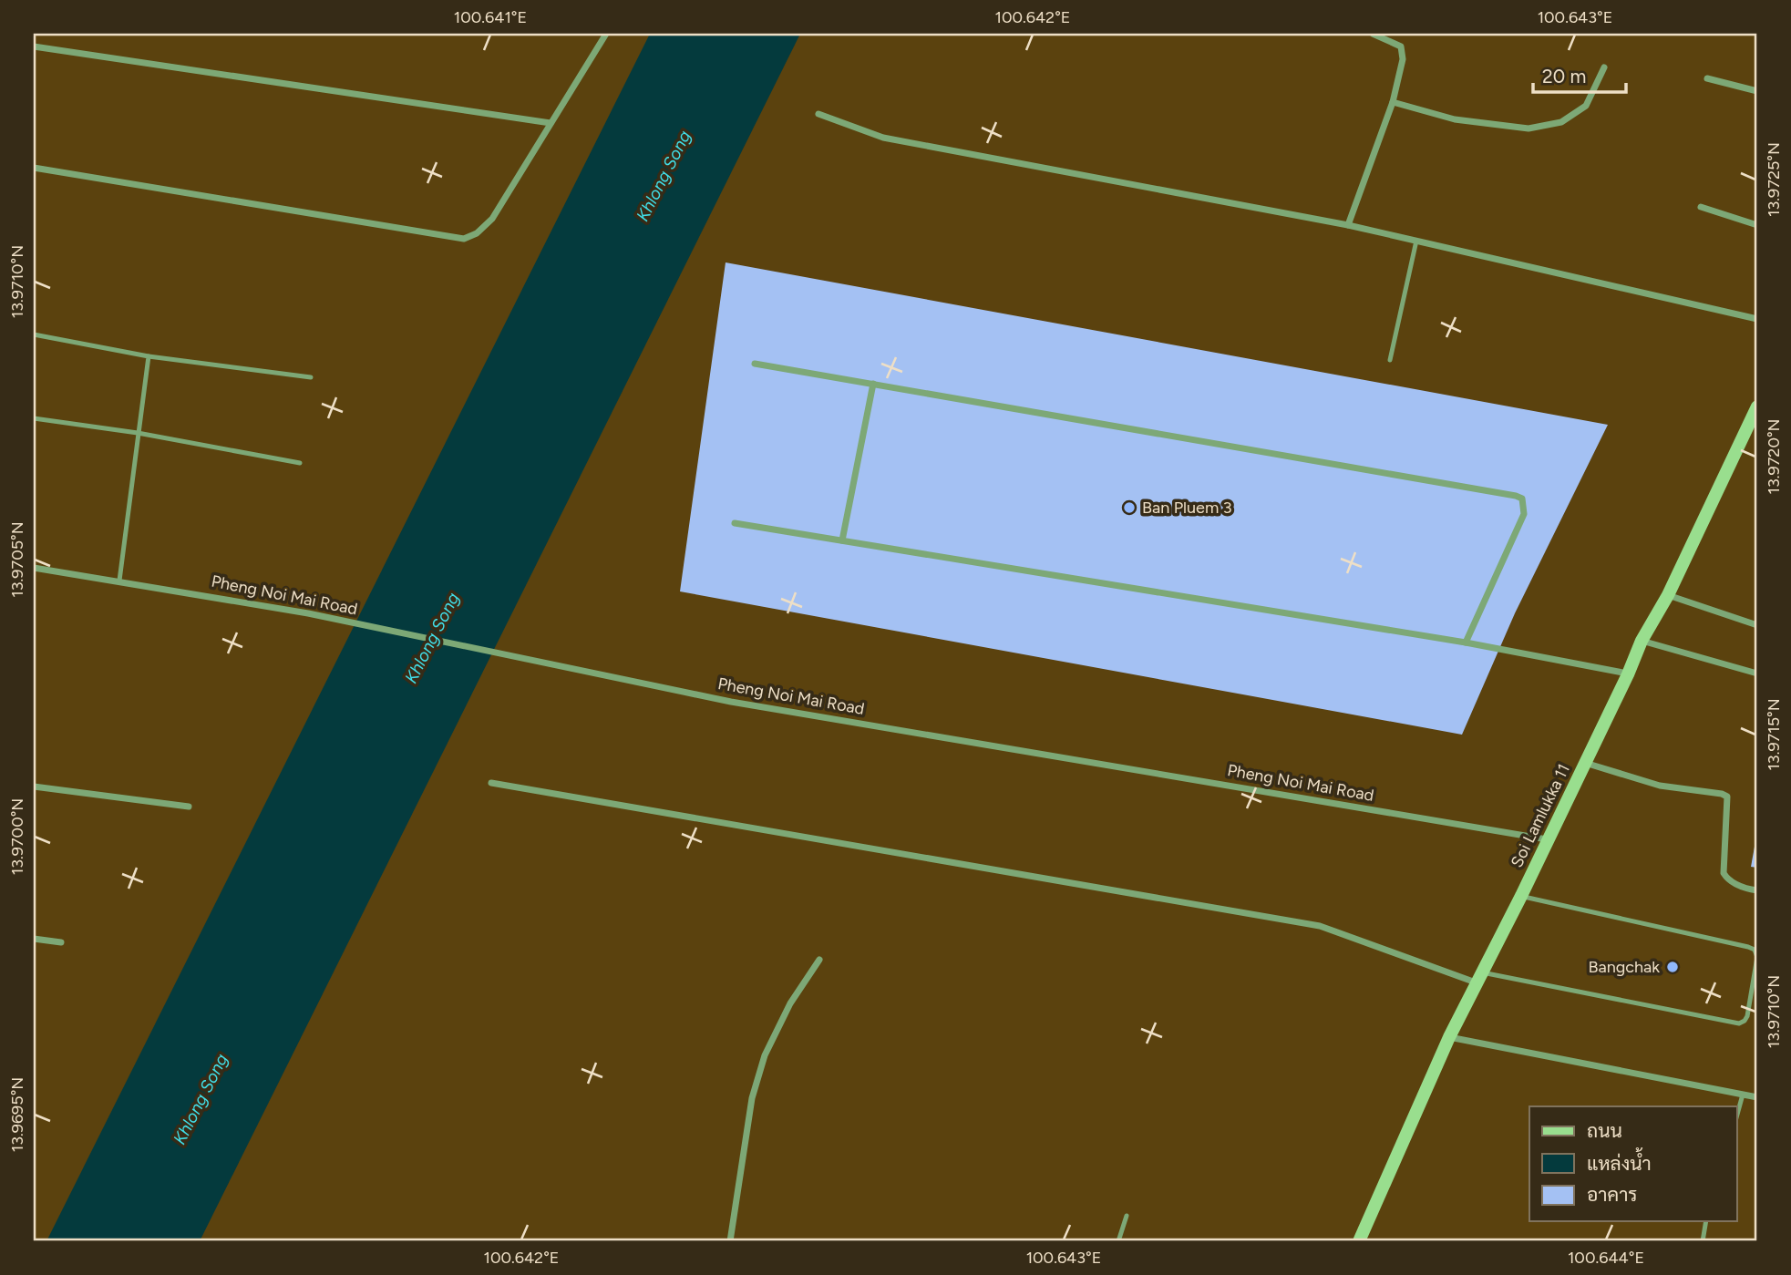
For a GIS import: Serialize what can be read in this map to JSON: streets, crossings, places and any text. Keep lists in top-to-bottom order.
{
  "streets": {
    "street": ["Pheng Noi Mai Road", "Soi Lamlukka 11"]
  },
  "crossings": [
    ["Pheng Noi Mai Road", "Soi Lamlukka 11"]
  ],
  "water": ["Khlong Song"],
  "places": ["Ban Pluem 3", "Bangchak"],
  "legend": ["ถนน", "แหล่งน้ำ", "อาคาร"],
  "scale_bar": "20 m",
  "coordinates": [
    "100.641°E",
    "100.642°E",
    "100.643°E",
    "13.9725°N",
    "13.9710°N",
    "13.9720°N",
    "13.9705°N",
    "13.9715°N",
    "13.9700°N",
    "13.9695°N",
    "100.644°E"
  ]
}
